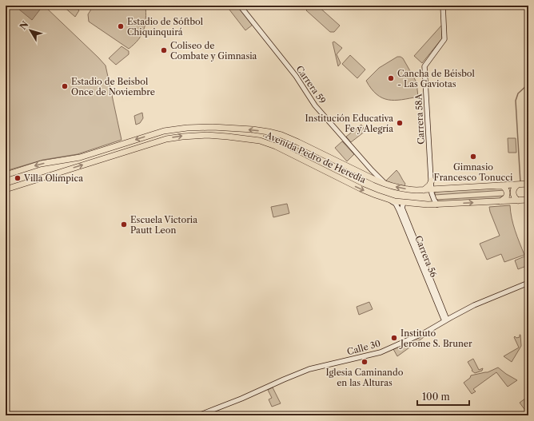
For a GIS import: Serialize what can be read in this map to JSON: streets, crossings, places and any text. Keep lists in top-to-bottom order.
{
  "streets": {
    "highway": ["Avenida Pedro de Heredia"],
    "street": [
      "Carrera 59",
      "Carrera 58A",
      "Carrera 56",
      "Calle 30"
    ]
  },
  "crossings": [
    ["Carrera 59", "Avenida Pedro de Heredia"],
    ["Carrera 58A", "Avenida Pedro de Heredia"],
    ["Avenida Pedro de Heredia", "Carrera 56"],
    ["Carrera 56", "Calle 30"]
  ],
  "places": [
    "Estadio de Sóftbol Chiquinquirá",
    "Coliseo de Combate y Gimnasia",
    "Cancha de Béisbol - Las Gaviotas",
    "Estadio de Beisbol Once de Noviembre",
    "Institución Educativa Fe y Alegría",
    "Gimnasio Francesco Tonucci",
    "Villa Olímpica",
    "Escuela Victoria Pautt Leon",
    "Instituto Jerome S. Bruner",
    "Iglesia Caminando en las Alturas"
  ],
  "scale_bar": "100 m",
  "north": "top left"
}
